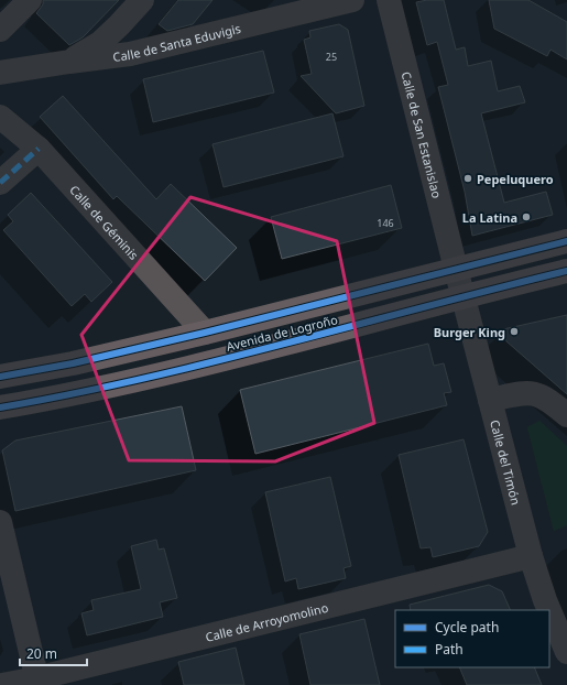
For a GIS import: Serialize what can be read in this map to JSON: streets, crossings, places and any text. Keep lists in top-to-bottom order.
{
  "streets": {
    "main road": ["Avenida de Logroño"],
    "street": [
      "Calle de Santa Eduvigis",
      "Calle de San Estanislao",
      "Calle de Géminis",
      "Calle del Timón",
      "Calle de Arroyomolino"
    ]
  },
  "crossings": [
    ["Calle de San Estanislao", "Avenida de Logroño"],
    ["Calle de San Estanislao", "Calle del Timón"],
    ["Calle de Géminis", "Avenida de Logroño"],
    ["Avenida de Logroño", "Calle del Timón"],
    ["Calle del Timón", "Calle de Arroyomolino"]
  ],
  "places": ["Pepeluquero", "La Latina", "Burger King"],
  "house_numbers": ["25", "146"],
  "legend": ["Cycle path", "Path"],
  "scale_bar": "20 m"
}
